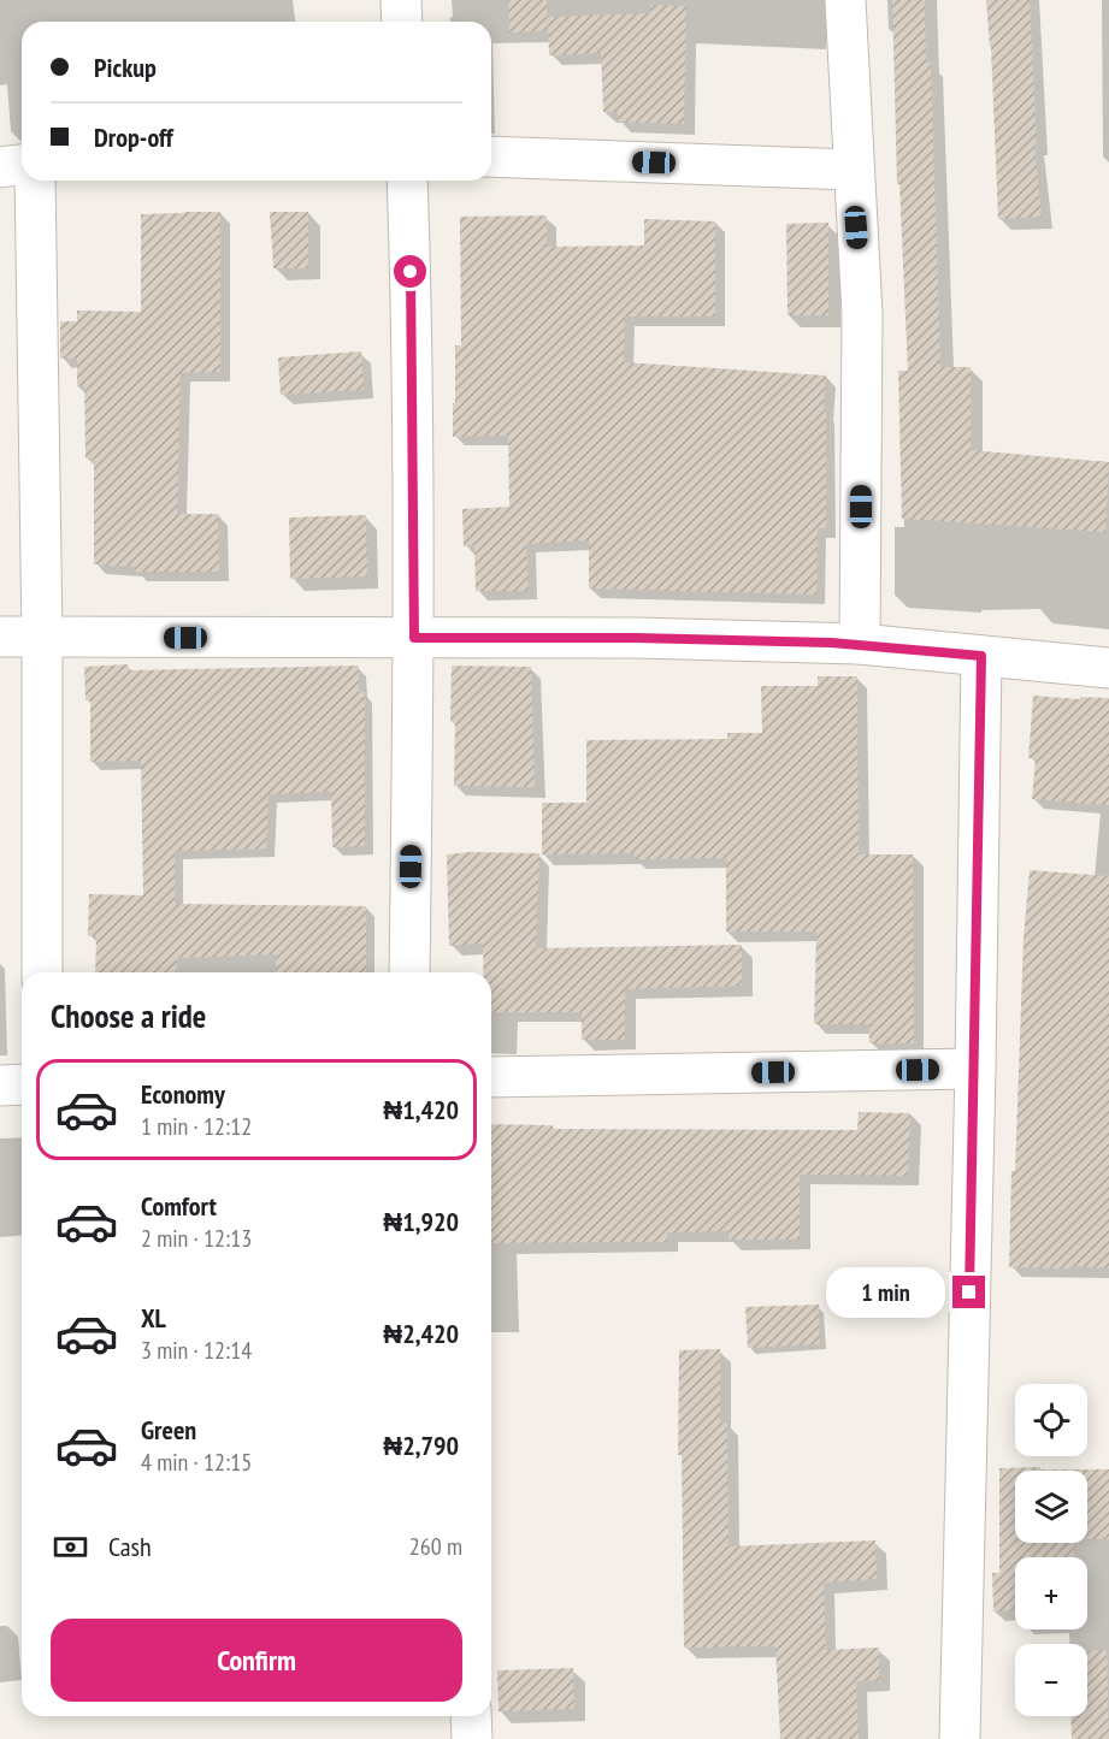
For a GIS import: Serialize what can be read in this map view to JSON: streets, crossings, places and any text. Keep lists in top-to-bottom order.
{
  "page": {
    "banner": ["Pickup", "Drop-off"],
    "heading": "Choose a ride",
    "list": [
      {
        "name": "Economy",
        "note": "1 min · 12:12",
        "value": "₦1,420"
      },
      {
        "name": "Comfort",
        "note": "2 min · 12:13",
        "value": "₦1,920"
      },
      {
        "name": "XL",
        "note": "3 min · 12:14",
        "value": "₦2,420"
      },
      {
        "name": "Green",
        "note": "4 min · 12:15",
        "value": "₦2,790"
      }
    ],
    "bubble": "1 min",
    "map_buttons": ["+", "−"],
    "pay": ["Cash", "260 m"],
    "buttons": "Confirm"
  }
}
